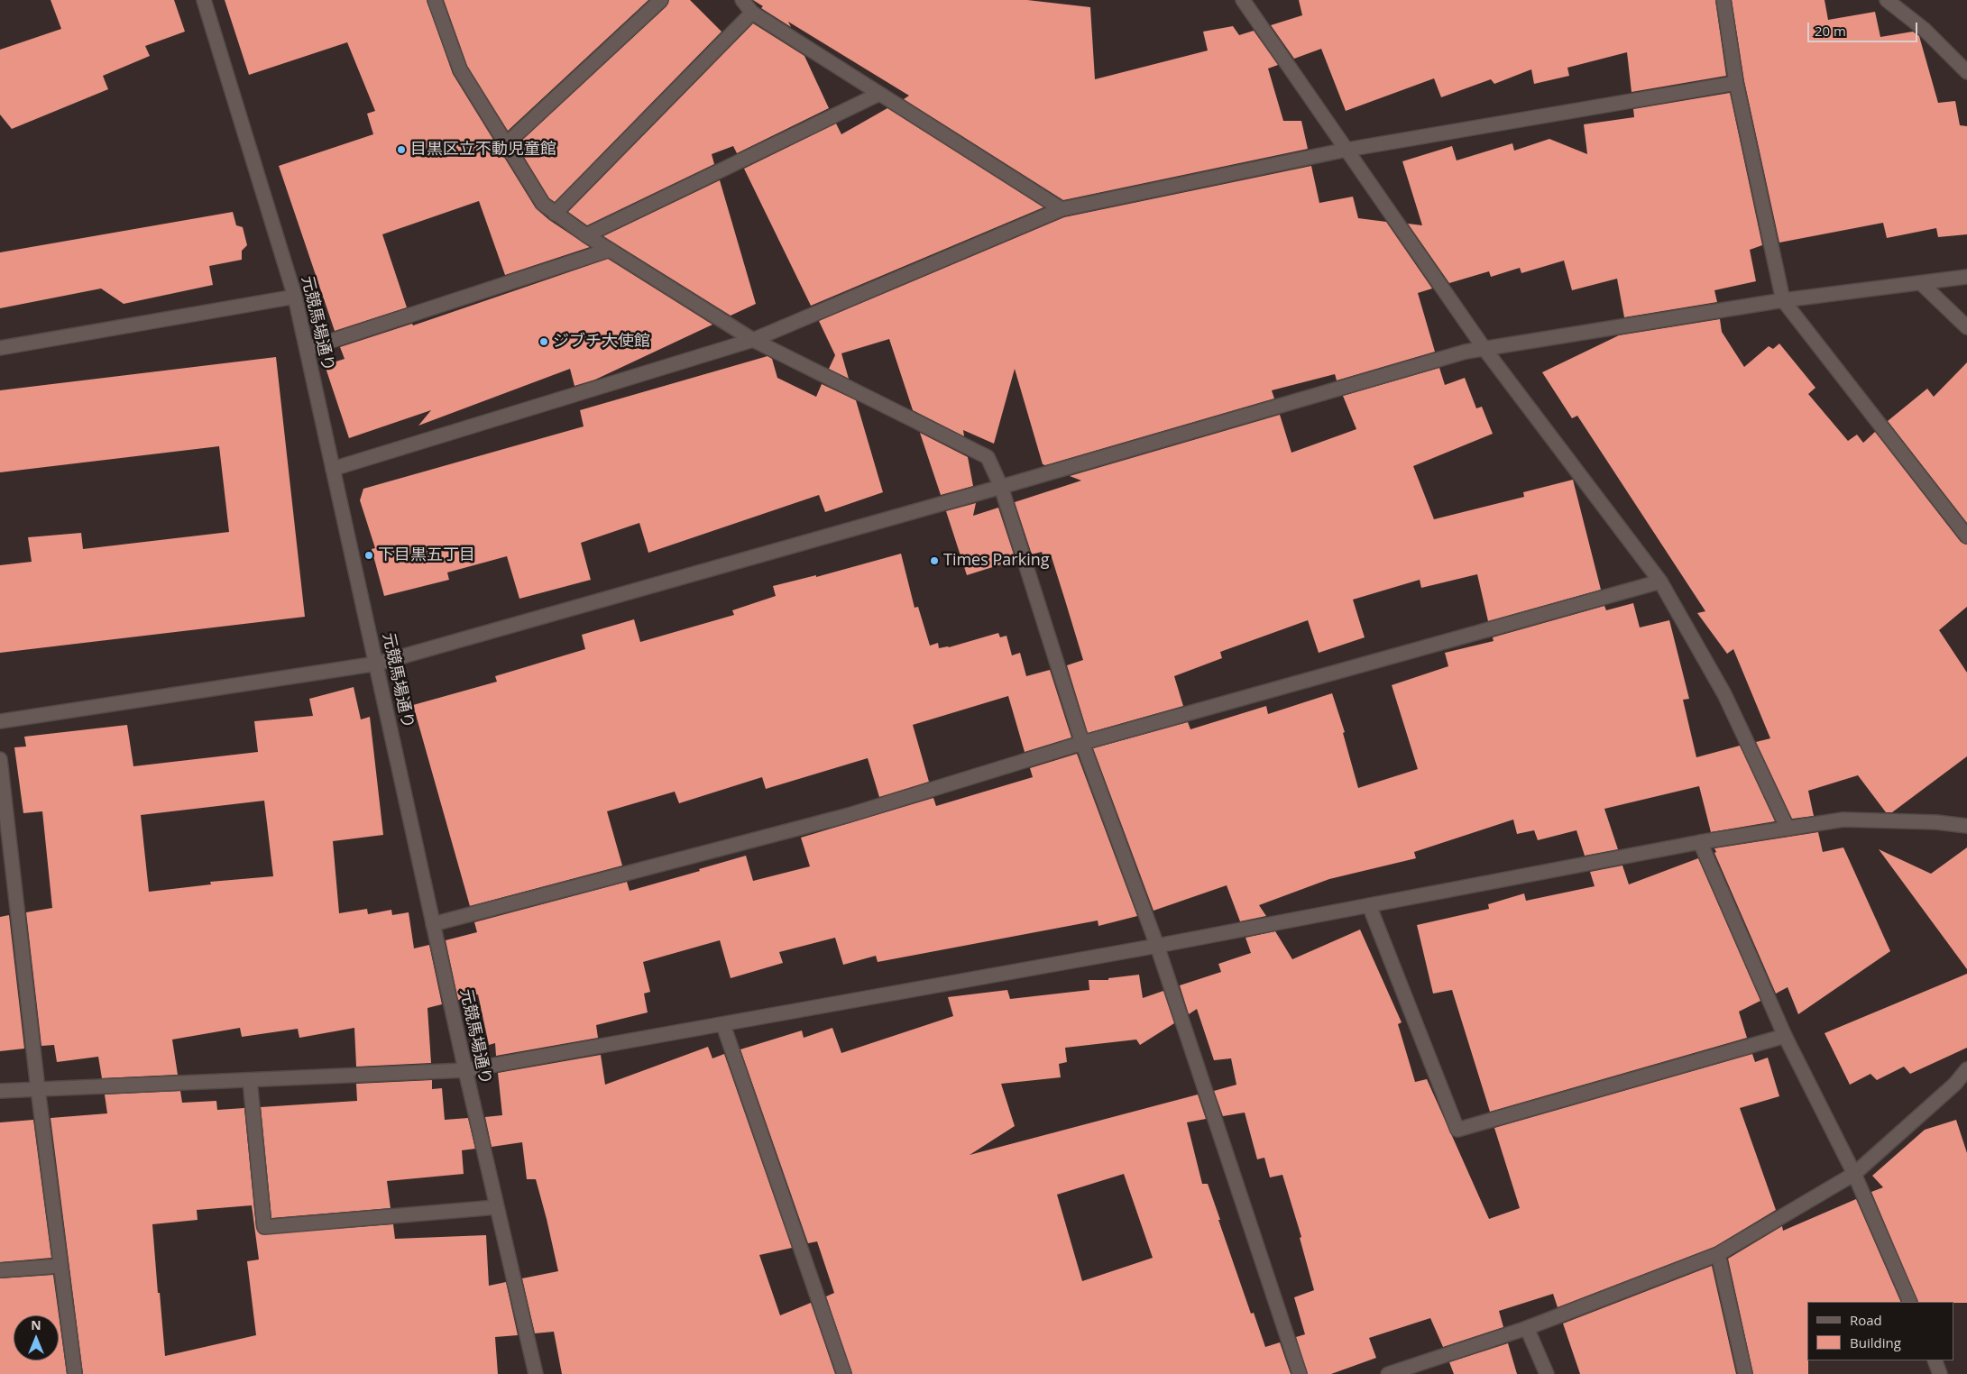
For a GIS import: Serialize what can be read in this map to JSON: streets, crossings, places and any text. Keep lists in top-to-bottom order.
{
  "streets": {
    "street": ["元競馬場通り"]
  },
  "places": [
    "目黒区立不動児童館",
    "ジブチ大使館",
    "下目黒五丁目",
    "Times Parking"
  ],
  "legend": ["Road", "Building"],
  "scale_bar": "20 m",
  "north": "top"
}
